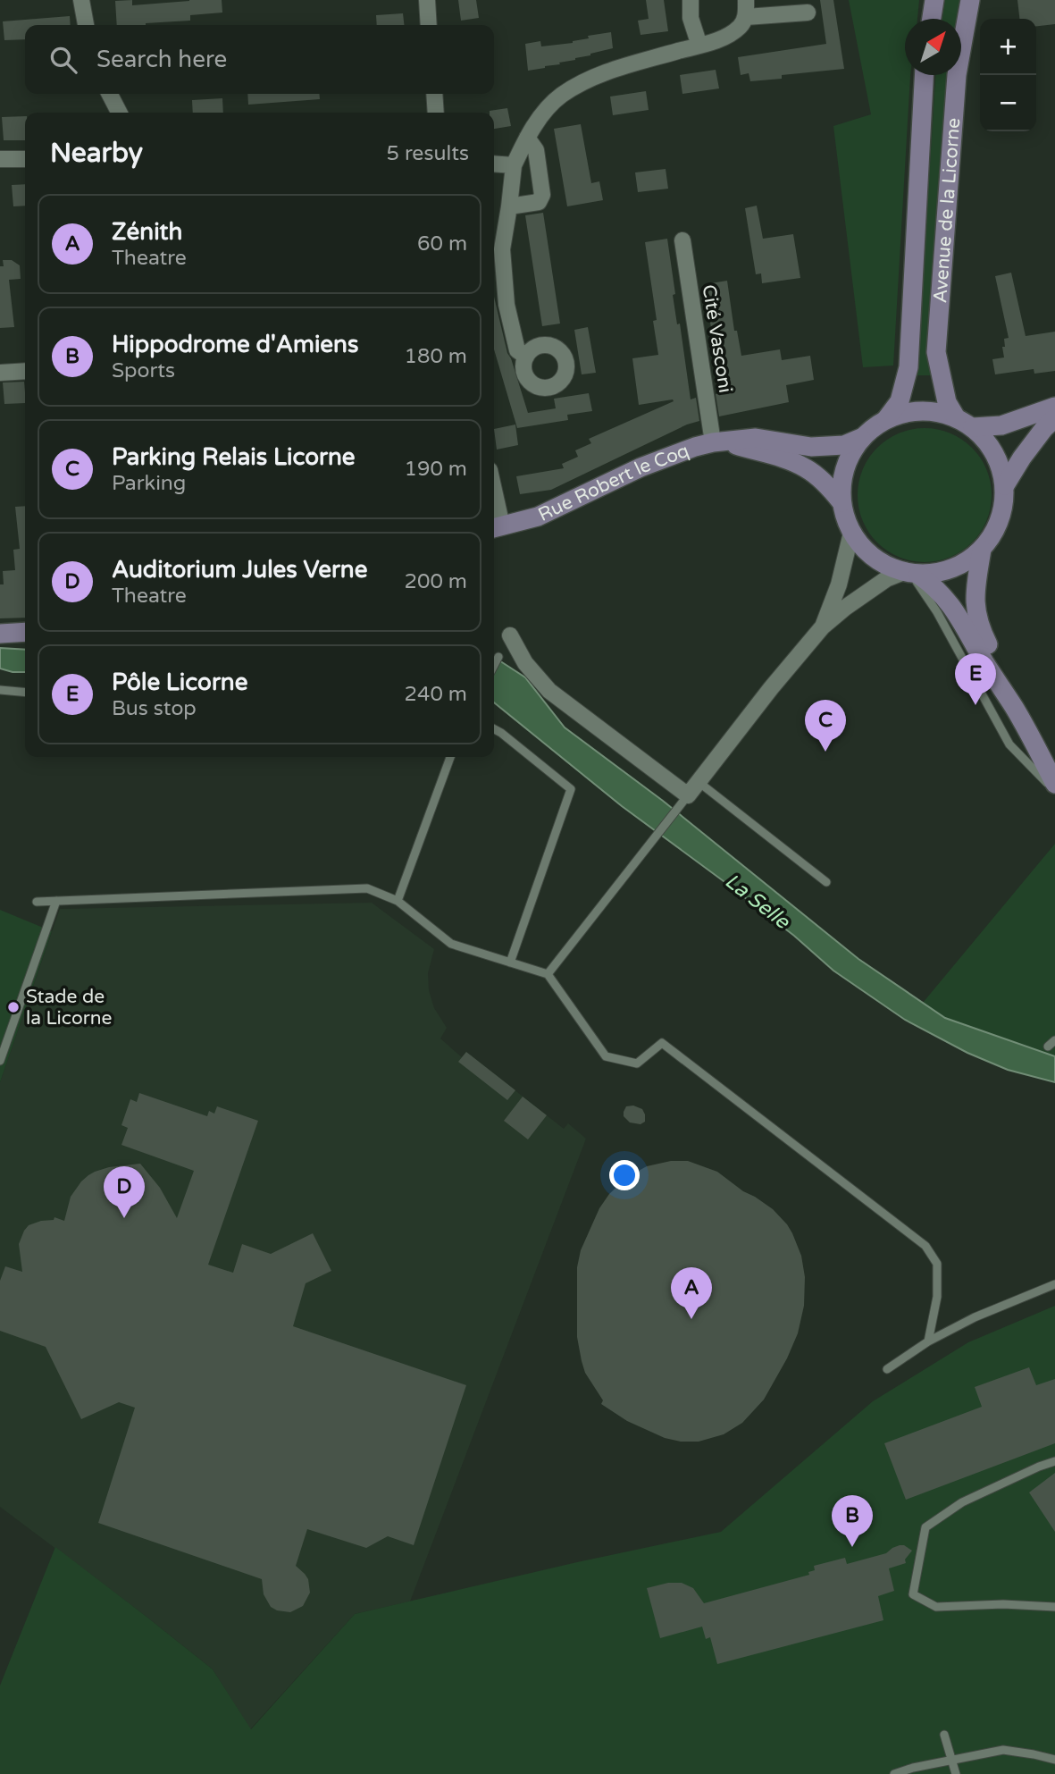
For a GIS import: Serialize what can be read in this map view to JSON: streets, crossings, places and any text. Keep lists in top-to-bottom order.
{
  "streets": {
    "main road": ["Avenue de la Licorne", "Rue Robert le Coq"],
    "street": ["Cité Vasconi"]
  },
  "crossings": [
    ["Avenue de la Licorne", "Rue Robert le Coq"],
    ["Cité Vasconi", "Rue Robert le Coq"]
  ],
  "water": ["La Selle"],
  "places": ["Stade de la Licorne"],
  "north": "top right",
  "page": {
    "map_buttons": ["+", "−"],
    "search": "Search here",
    "heading": ["Nearby", "5 results"],
    "list": [
      {
        "mark": "A",
        "name": "Zénith",
        "note": "Theatre",
        "value": "60 m"
      },
      {
        "mark": "B",
        "name": "Hippodrome d'Amiens",
        "note": "Sports",
        "value": "180 m"
      },
      {
        "mark": "C",
        "name": "Parking Relais Licorne",
        "note": "Parking",
        "value": "190 m"
      },
      {
        "mark": "D",
        "name": "Auditorium Jules Verne",
        "note": "Theatre",
        "value": "200 m"
      },
      {
        "mark": "E",
        "name": "Pôle Licorne",
        "note": "Bus stop",
        "value": "240 m"
      }
    ],
    "pins": [
      "E",
      "C",
      "D",
      "A",
      "B"
    ]
  }
}
